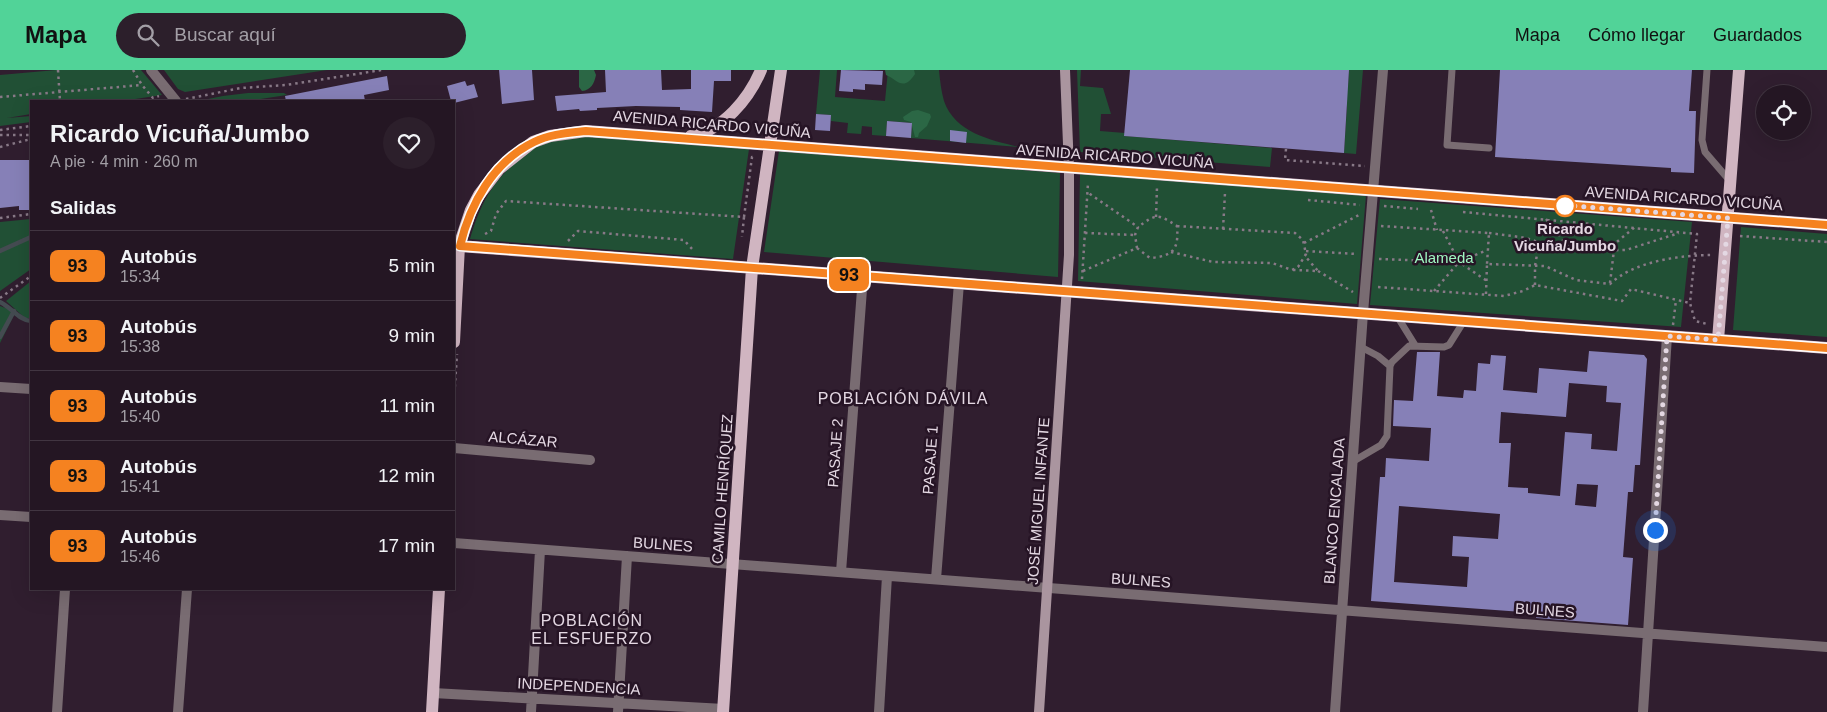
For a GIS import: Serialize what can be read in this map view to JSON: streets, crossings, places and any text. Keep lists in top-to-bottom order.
{
  "streets": {
    "main road": ["AVENIDA RICARDO VICUÑA", "CAMILO HENRÍQUEZ"],
    "street": [
      "ALCÁZAR",
      "PASAJE 2",
      "PASAJE 1",
      "JOSÉ MIGUEL INFANTE",
      "BLANCO ENCALADA",
      "BULNES",
      "INDEPENDENCIA"
    ]
  },
  "crossings": [
    ["AVENIDA RICARDO VICUÑA", "CAMILO HENRÍQUEZ"],
    ["AVENIDA RICARDO VICUÑA", "JOSÉ MIGUEL INFANTE"],
    ["AVENIDA RICARDO VICUÑA", "BLANCO ENCALADA"],
    ["PASAJE 2", "BULNES"],
    ["PASAJE 1", "BULNES"],
    ["CAMILO HENRÍQUEZ", "BULNES"],
    ["CAMILO HENRÍQUEZ", "INDEPENDENCIA"],
    ["JOSÉ MIGUEL INFANTE", "BULNES"],
    ["BLANCO ENCALADA", "BULNES"]
  ],
  "districts": ["POBLACIÓN DÁVILA", "POBLACIÓN EL ESFUERZO"],
  "parks": ["Alameda"],
  "places": ["Ricardo Vicuña/Jumbo"],
  "lines": ["bus line 93"],
  "page": {
    "header": "Mapa",
    "search": "Buscar aquí",
    "nav": ["Mapa", "Cómo llegar", "Guardados"],
    "on_map": "93",
    "heading": [
      ["Ricardo Vicuña/Jumbo", "A pie · 4 min · 260 m"],
      "Salidas"
    ],
    "list": [
      {
        "mark": "93",
        "name": "Autobús",
        "note": "15:34",
        "value": "5 min"
      },
      {
        "mark": "93",
        "name": "Autobús",
        "note": "15:38",
        "value": "9 min"
      },
      {
        "mark": "93",
        "name": "Autobús",
        "note": "15:40",
        "value": "11 min"
      },
      {
        "mark": "93",
        "name": "Autobús",
        "note": "15:41",
        "value": "12 min"
      },
      {
        "mark": "93",
        "name": "Autobús",
        "note": "15:46",
        "value": "17 min"
      }
    ]
  }
}
